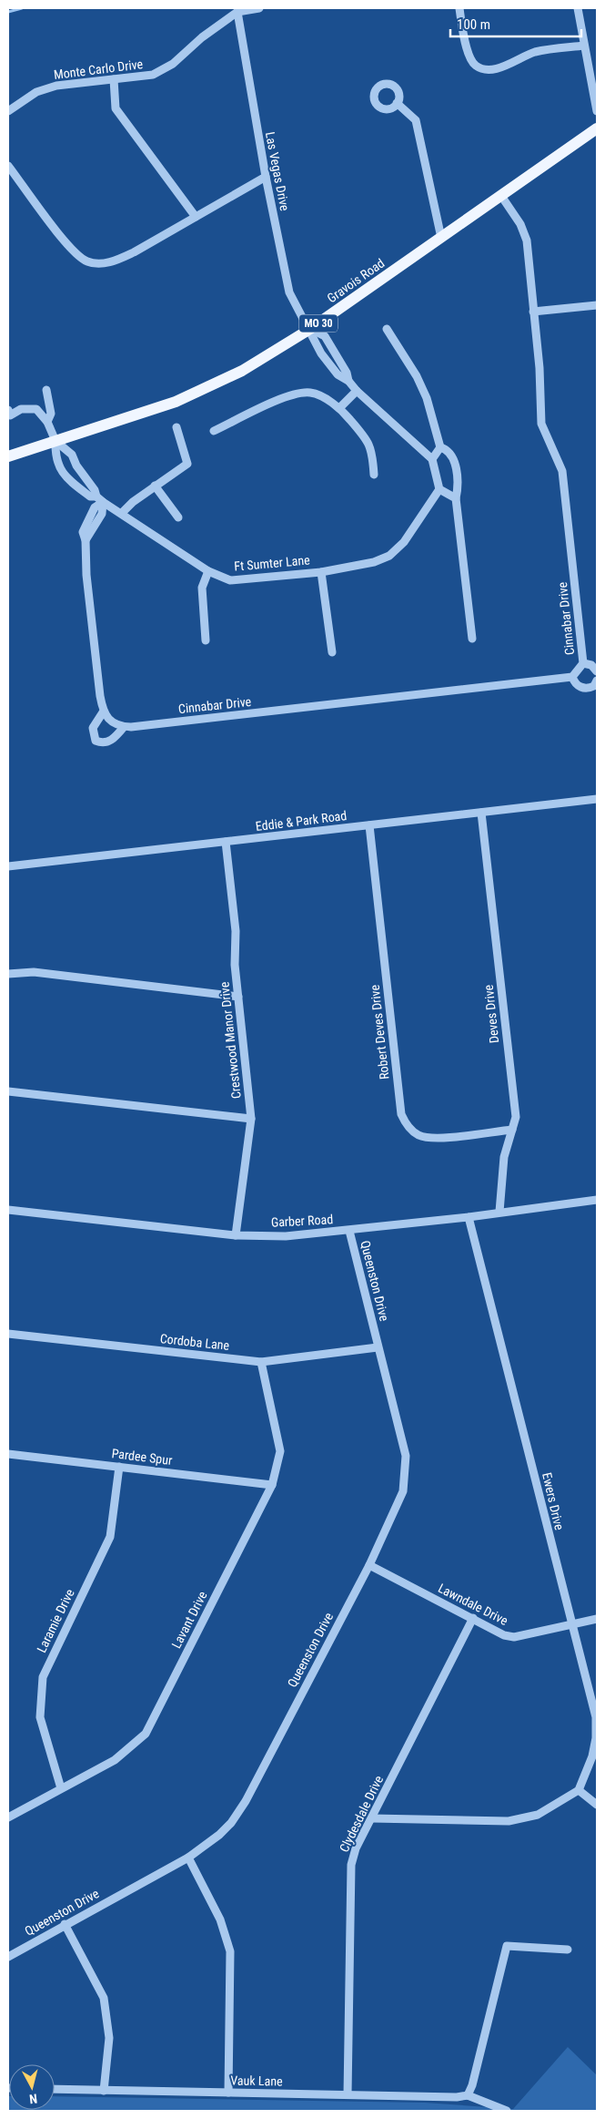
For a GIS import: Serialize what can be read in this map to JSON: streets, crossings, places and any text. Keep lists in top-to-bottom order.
{
  "streets": {
    "main road": ["Gravois Road", "MO 30"],
    "street": [
      "Monte Carlo Drive",
      "Las Vegas Drive",
      "Ft Sumter Lane",
      "Cinnabar Drive",
      "Eddie & Park Road",
      "Deves Drive",
      "Robert Deves Drive",
      "Crestwood Manor Drive",
      "Garber Road",
      "Queenston Drive",
      "Cordoba Lane",
      "Pardee Spur",
      "Ewers Drive",
      "Lawndale Drive",
      "Lavant Drive",
      "Laramie Drive",
      "Clydesdale Drive",
      "Vauk Lane"
    ]
  },
  "crossings": [
    ["Monte Carlo Drive", "Las Vegas Drive"],
    ["Las Vegas Drive", "Gravois Road"],
    ["Gravois Road", "Ft Sumter Lane"],
    ["Gravois Road", "Cinnabar Drive"],
    ["Eddie & Park Road", "Deves Drive"],
    ["Eddie & Park Road", "Robert Deves Drive"],
    ["Eddie & Park Road", "Crestwood Manor Drive"],
    ["Deves Drive", "Robert Deves Drive"],
    ["Deves Drive", "Garber Road"],
    ["Crestwood Manor Drive", "Garber Road"],
    ["Garber Road", "Queenston Drive"],
    ["Garber Road", "Ewers Drive"],
    ["Queenston Drive", "Cordoba Lane"],
    ["Queenston Drive", "Lawndale Drive"],
    ["Cordoba Lane", "Lavant Drive"],
    ["Pardee Spur", "Lavant Drive"],
    ["Pardee Spur", "Laramie Drive"],
    ["Ewers Drive", "Lawndale Drive"],
    ["Lawndale Drive", "Clydesdale Drive"],
    ["Lavant Drive", "Laramie Drive"],
    ["Clydesdale Drive", "Vauk Lane"]
  ],
  "scale_bar": "100 m",
  "north": "bottom"
}
